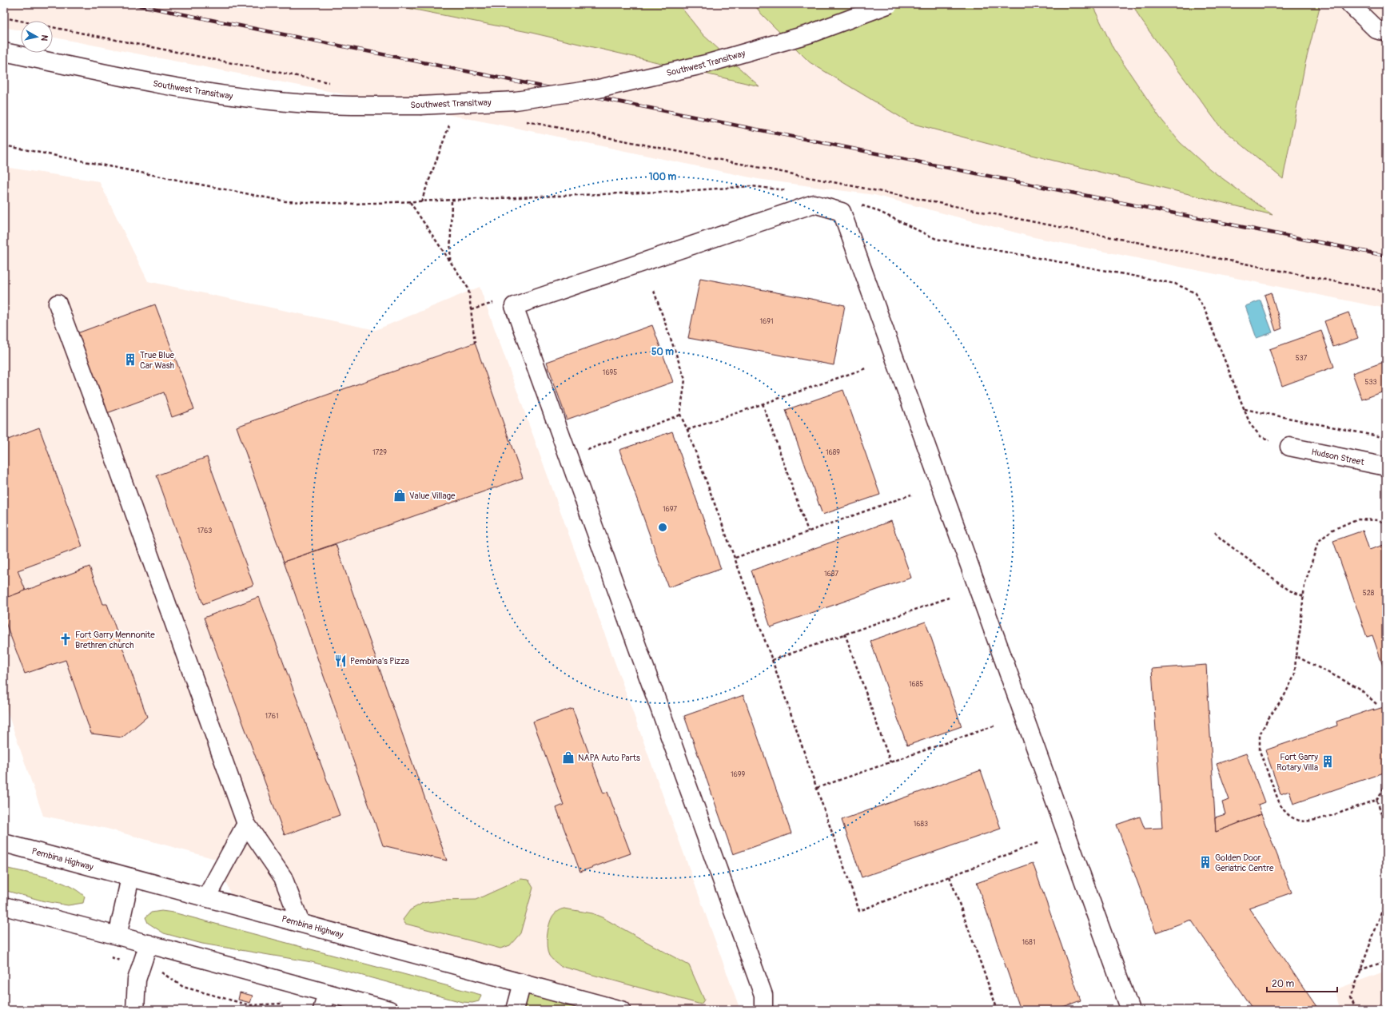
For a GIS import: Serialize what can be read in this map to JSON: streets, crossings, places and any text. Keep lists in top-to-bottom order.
{
  "streets": {
    "main road": ["Southwest Transitway", "Hudson Street", "Pembina Highway"]
  },
  "places": {
    "building": ["True Blue Car Wash", "Fort Garry Rotary Villa", "Golden Door Geriatric Centre"],
    "shop": ["Value Village", "NAPA Auto Parts"],
    "church": ["Fort Garry Mennonite Brethren church"],
    "restaurant": ["Pembina’s Pizza"]
  },
  "house_numbers": [
    "1691",
    "537",
    "1695",
    "533",
    "1729",
    "1689",
    "1697",
    "1763",
    "1687",
    "528",
    "1685",
    "1761",
    "1699",
    "1683",
    "1681"
  ],
  "scale_bar": "20 m",
  "north": "right",
  "rings": ["100 m", "50 m"]
}
